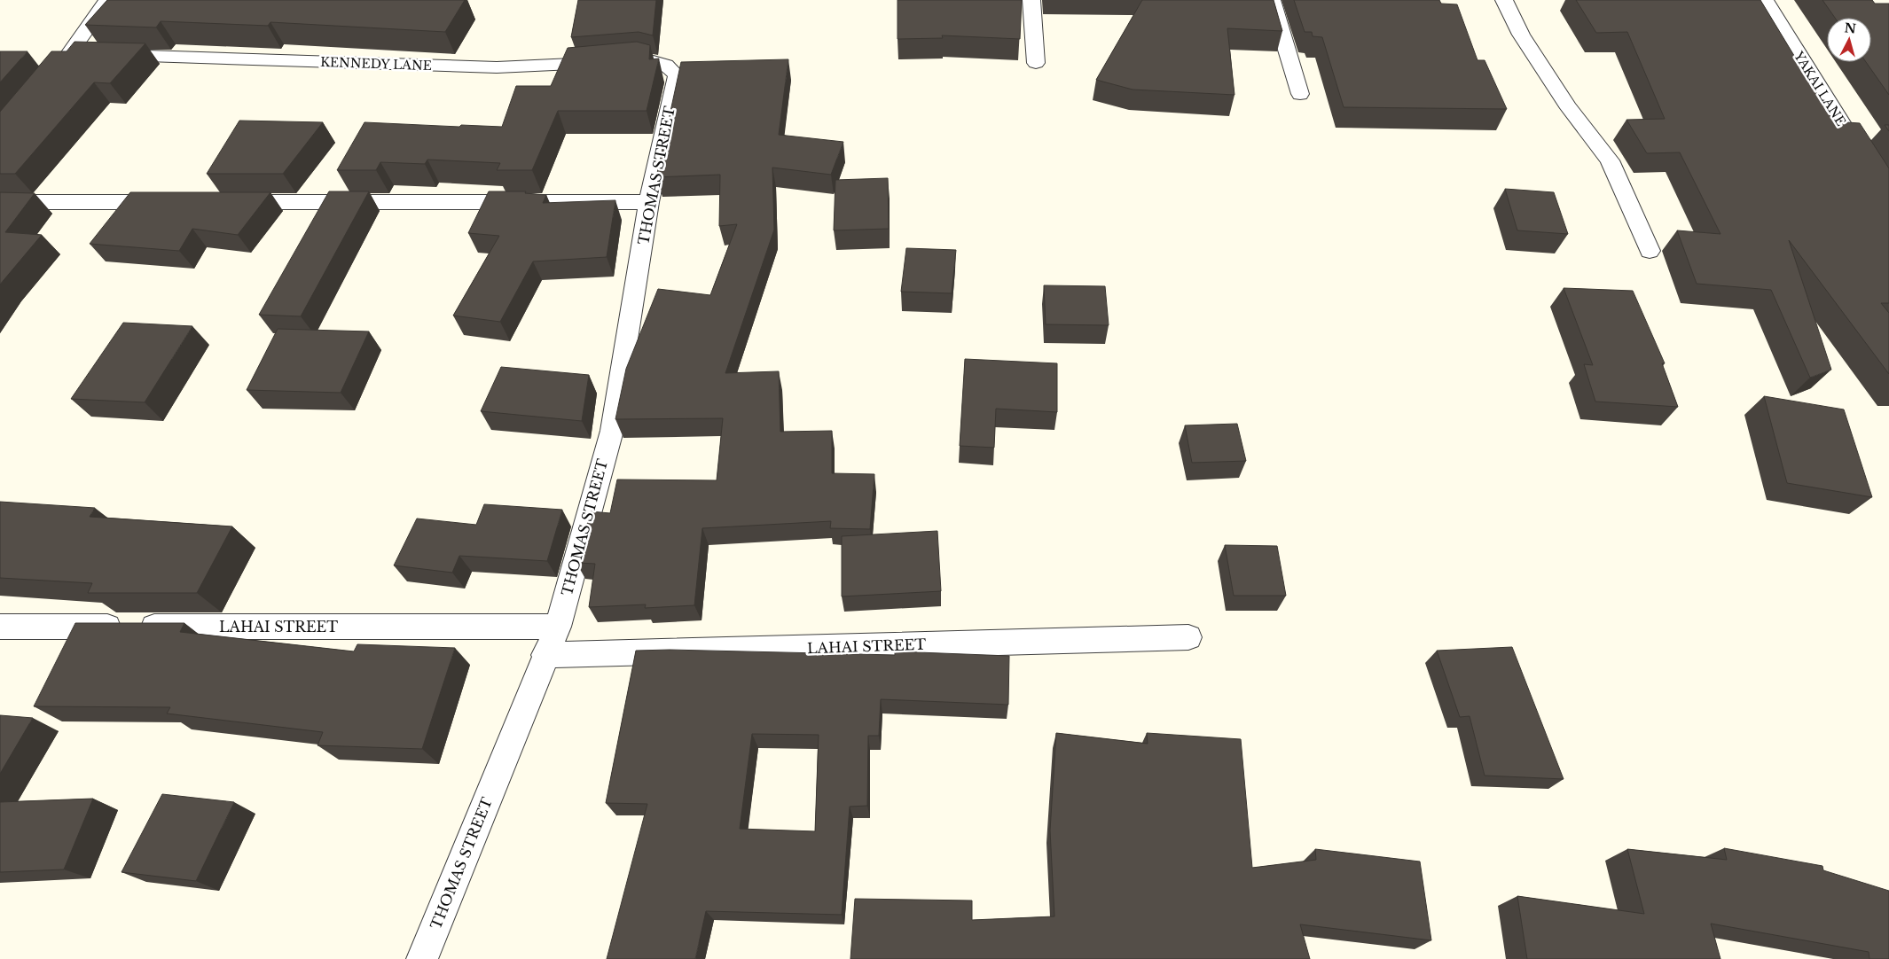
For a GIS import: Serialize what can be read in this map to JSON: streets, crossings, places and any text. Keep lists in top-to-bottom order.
{
  "streets": {
    "street": [
      "KENNEDY LANE",
      "YAKAI LANE",
      "THOMAS STREET",
      "LAHAI STREET"
    ]
  },
  "crossings": [
    ["KENNEDY LANE", "THOMAS STREET"],
    ["THOMAS STREET", "LAHAI STREET"]
  ],
  "north": "top"
}
